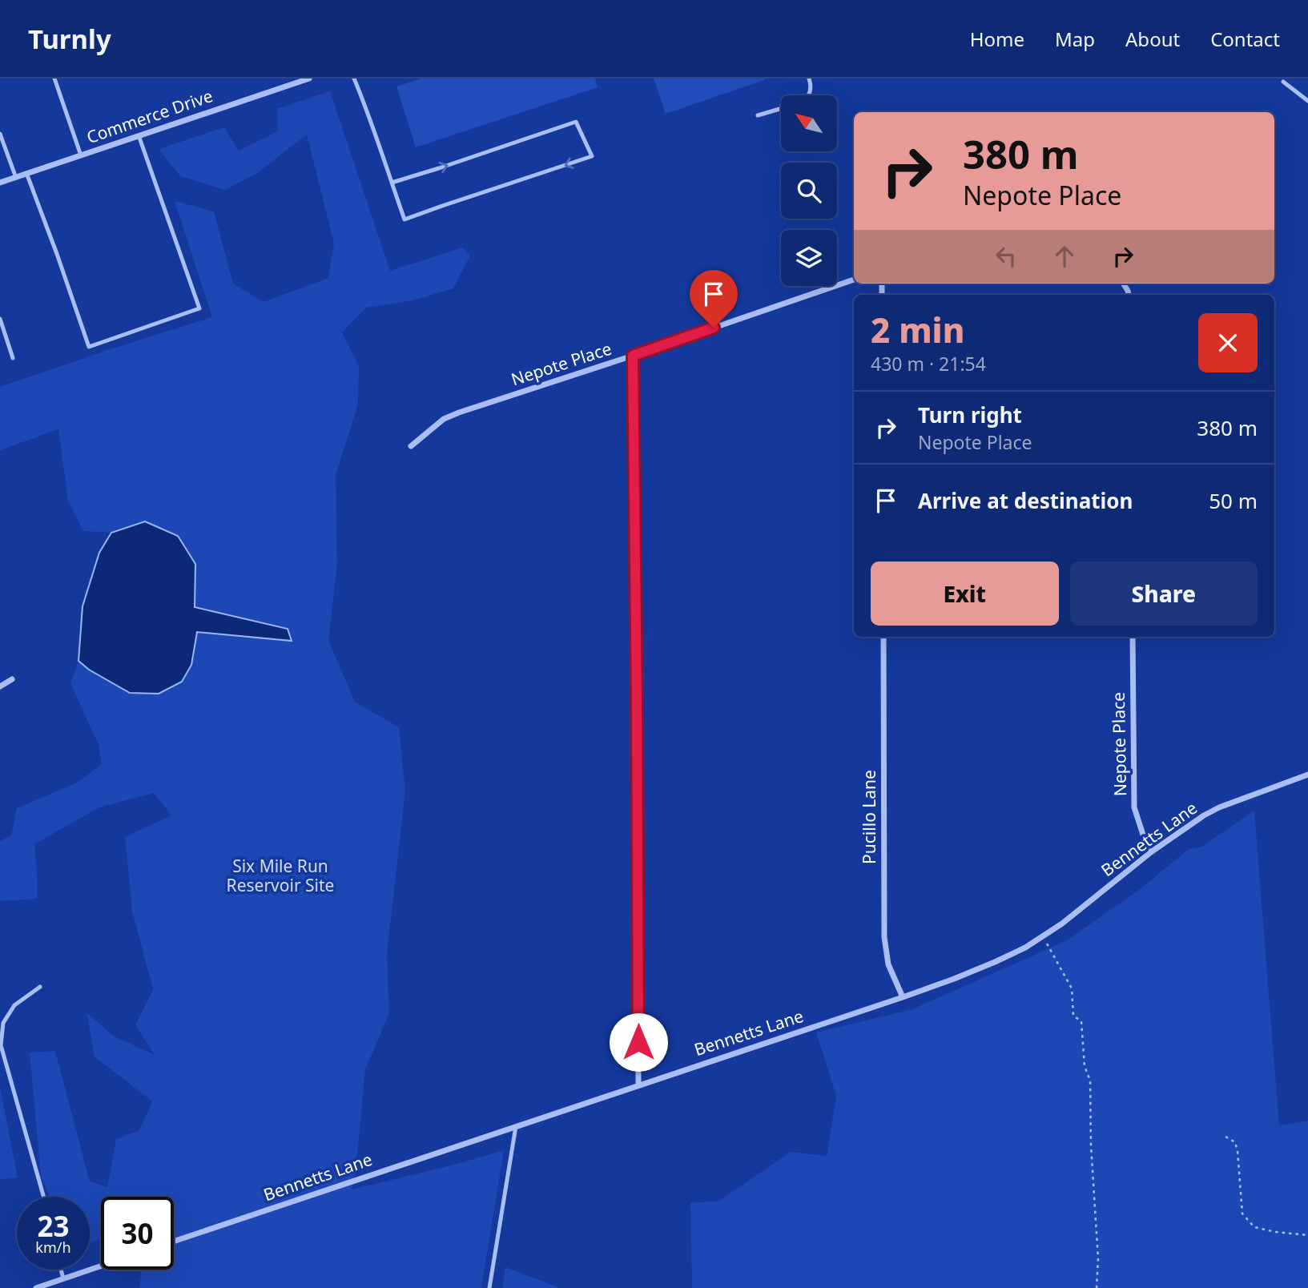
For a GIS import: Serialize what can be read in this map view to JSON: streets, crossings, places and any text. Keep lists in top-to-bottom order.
{
  "streets": {
    "street": [
      "Commerce Drive",
      "Nepote Place",
      "Pucillo Lane",
      "Bennetts Lane"
    ]
  },
  "crossings": [
    ["Nepote Place", "Bennetts Lane"],
    ["Pucillo Lane", "Bennetts Lane"]
  ],
  "parks": ["Six Mile Run Reservoir Site"],
  "north": "top left",
  "page": {
    "header": "Turnly",
    "nav": [
      "Home",
      "Map",
      "About",
      "Contact"
    ],
    "turn": ["380 m", "Nepote Place"],
    "heading": ["2 min", "430 m · 21:54"],
    "list": [
      {
        "name": "Turn right",
        "note": "Nepote Place",
        "value": "380 m"
      },
      {
        "name": "Arrive at destination",
        "value": "50 m"
      }
    ],
    "buttons": ["Exit", "Share"],
    "speed": "23 km/h",
    "limit": "30"
  }
}
